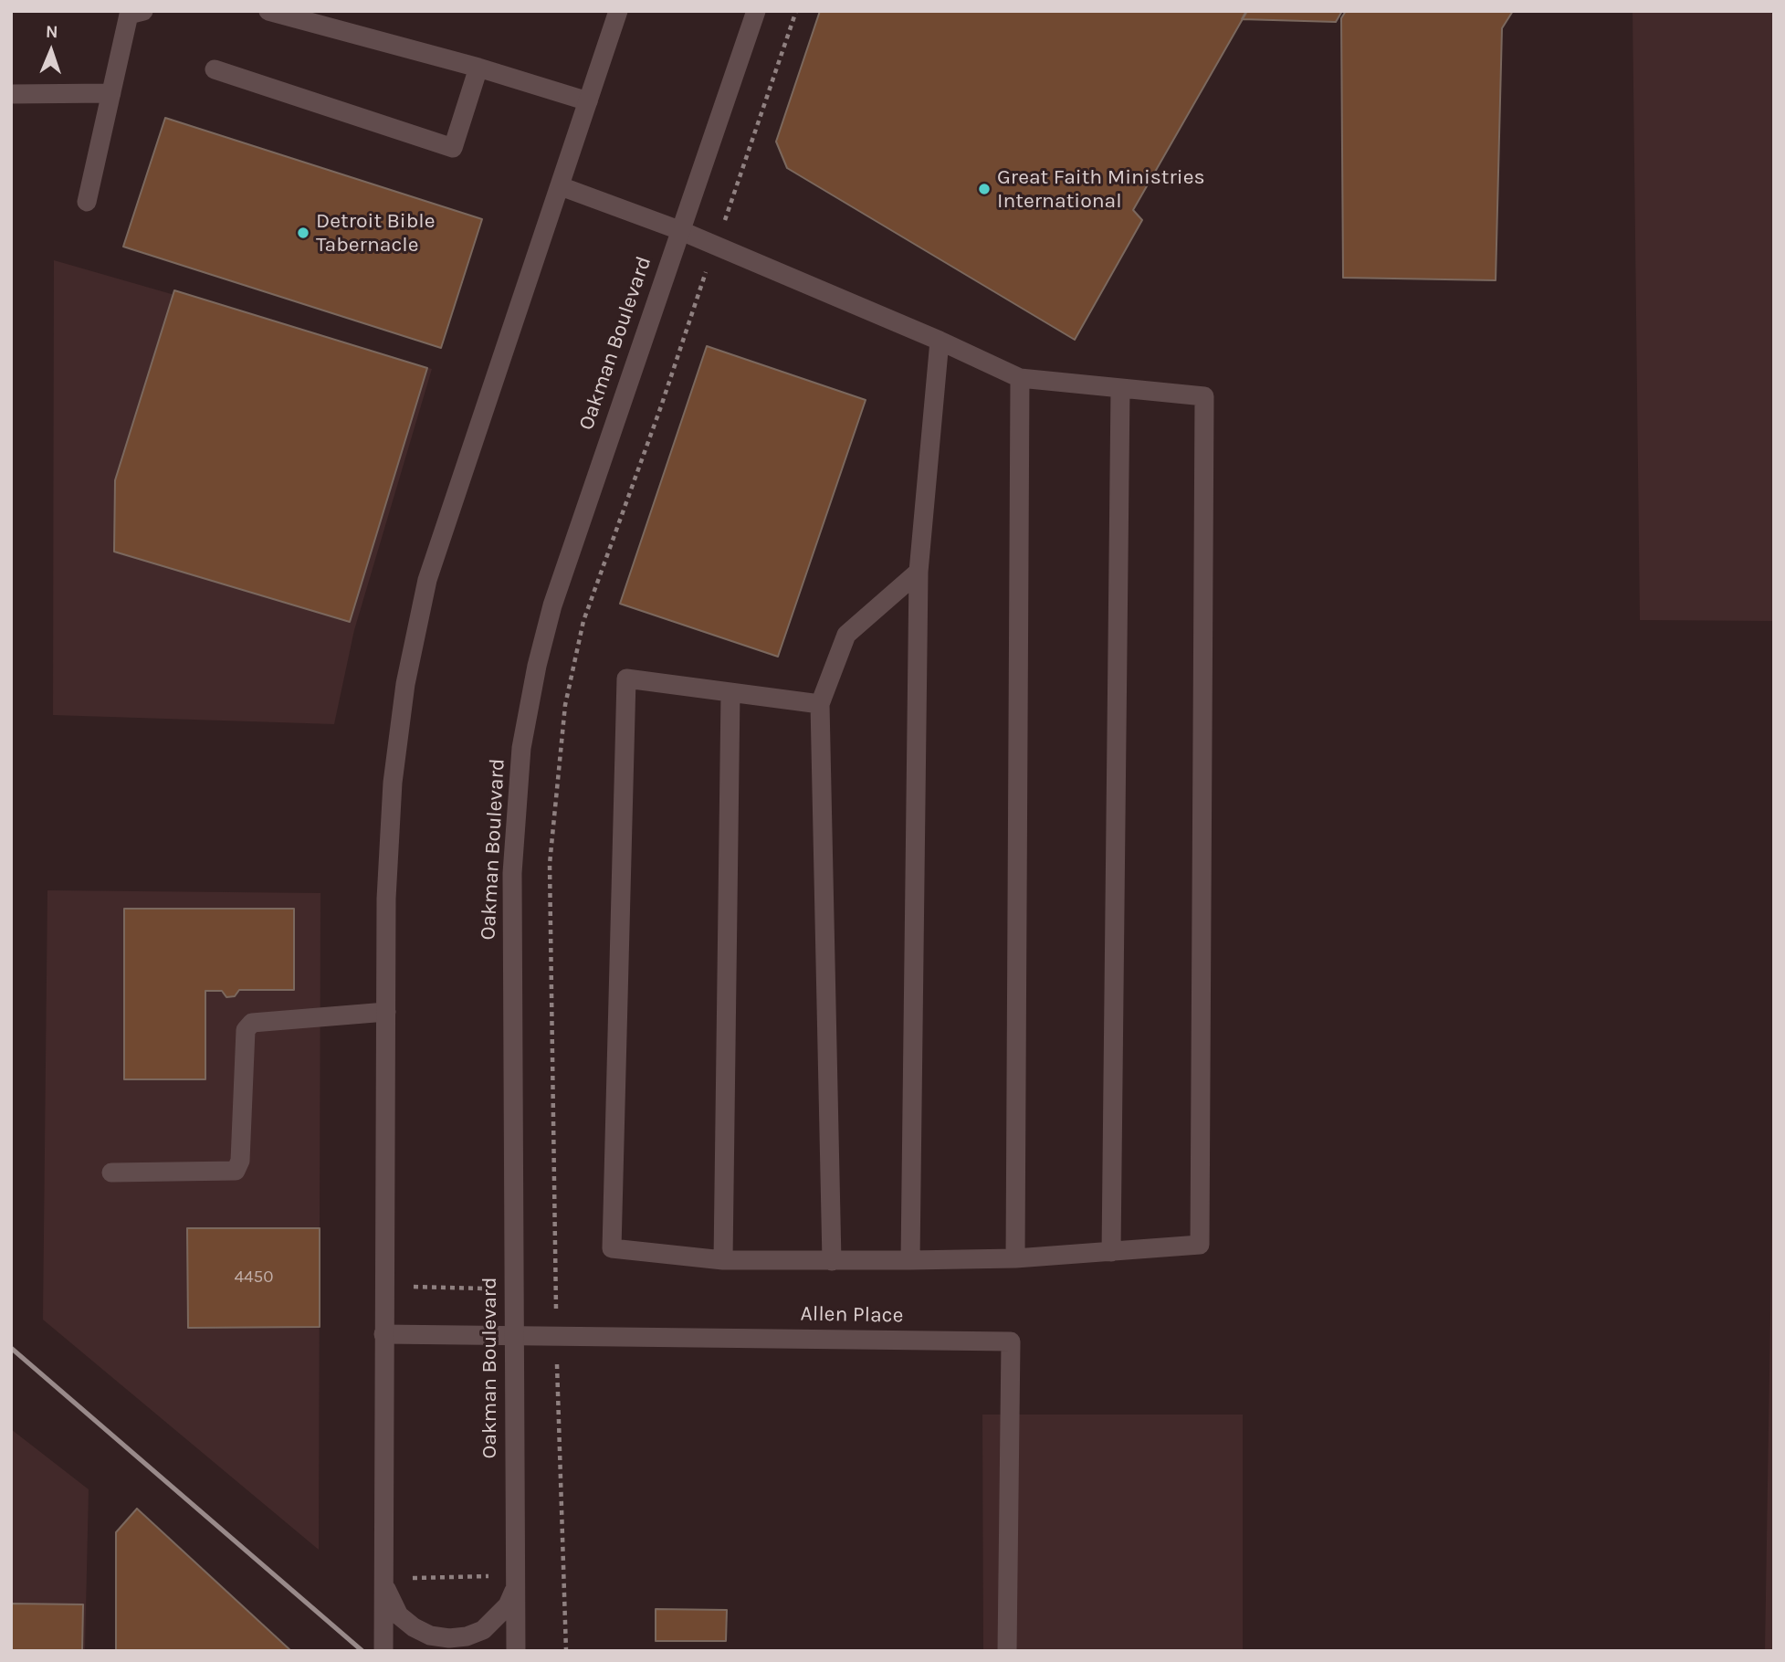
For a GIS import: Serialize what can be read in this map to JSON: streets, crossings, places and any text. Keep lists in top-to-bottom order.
{
  "streets": {
    "street": ["Oakman Boulevard", "Allen Place"]
  },
  "crossings": [
    ["Oakman Boulevard", "Allen Place"]
  ],
  "places": ["Great Faith Ministries International", "Detroit Bible Tabernacle"],
  "house_numbers": ["4450"],
  "north": "top"
}
